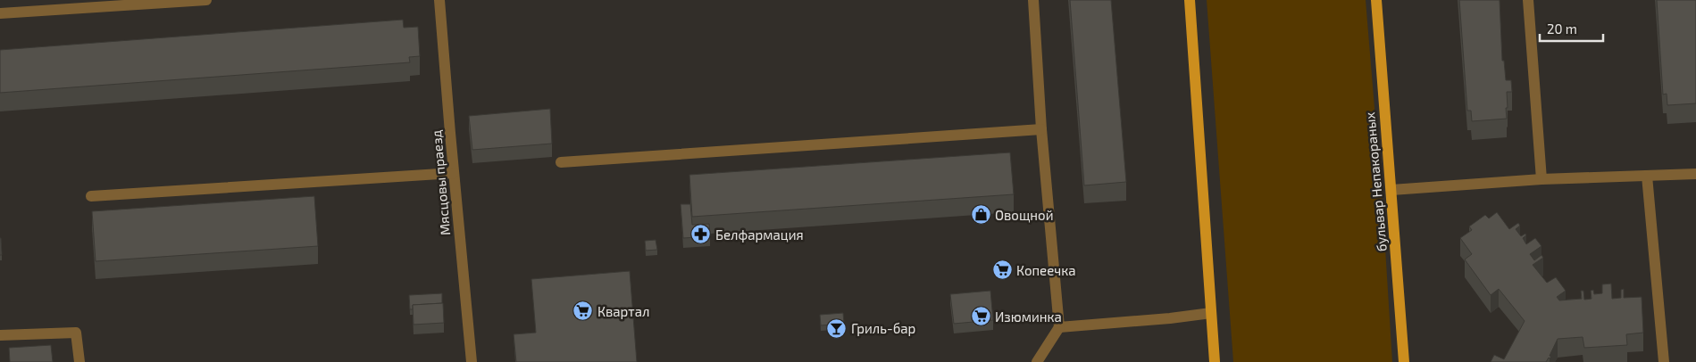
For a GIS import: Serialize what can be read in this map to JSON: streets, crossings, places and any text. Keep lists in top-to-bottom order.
{
  "streets": {
    "main road": ["бульвар Непакораных"],
    "street": ["Мясцовы праезд"]
  },
  "places": {
    "shop": ["Овощной"],
    "pharmacy": ["Белфармация"],
    "supermarket": ["Копеечка", "Квартал", "Изюминка"],
    "bar": ["Гриль-бар"]
  },
  "scale_bar": "20 m"
}
